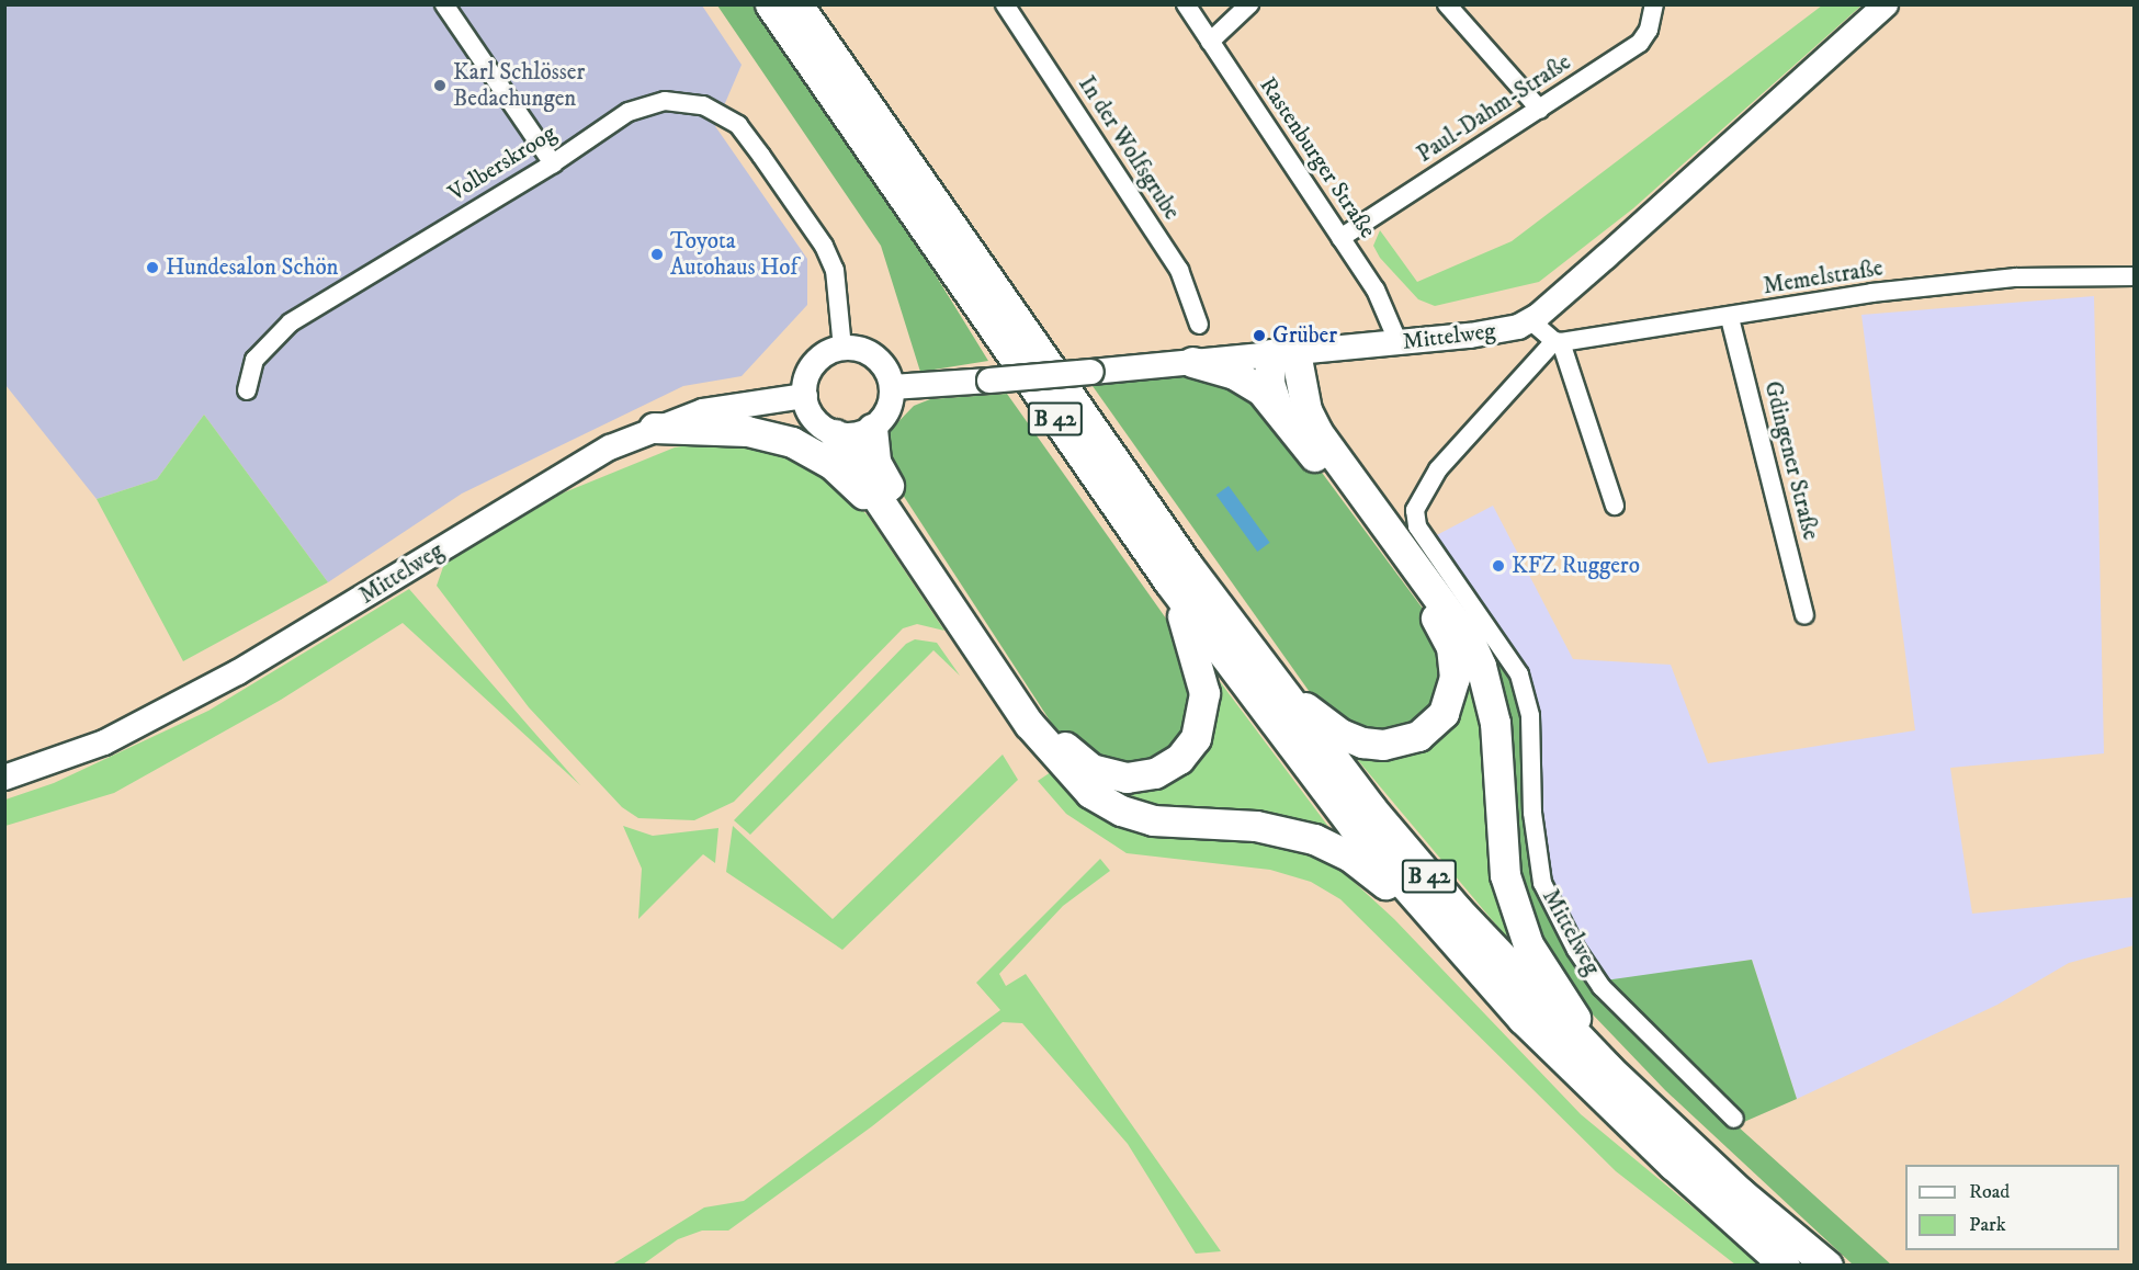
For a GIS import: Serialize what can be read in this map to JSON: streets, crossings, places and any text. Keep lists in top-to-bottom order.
{
  "streets": {
    "highway": ["B 42"],
    "main road": ["Mittelweg"],
    "street": [
      "Paul-Dahm-Straße",
      "In der Wolfsgrube",
      "Rastenburger Straße",
      "Volberskroog",
      "Memelstraße",
      "Gdingener Straße"
    ]
  },
  "crossings": [
    ["Paul-Dahm-Straße", "Rastenburger Straße"],
    ["Rastenburger Straße", "Mittelweg"],
    ["Volberskroog", "Mittelweg"],
    ["Memelstraße", "Mittelweg"],
    ["Memelstraße", "Gdingener Straße"]
  ],
  "places": [
    "Karl Schlösser Bedachungen",
    "Toyota Autohaus Hof",
    "Hundesalon Schön",
    "Grüber",
    "KFZ Ruggero"
  ],
  "legend": ["Road", "Park"]
}
